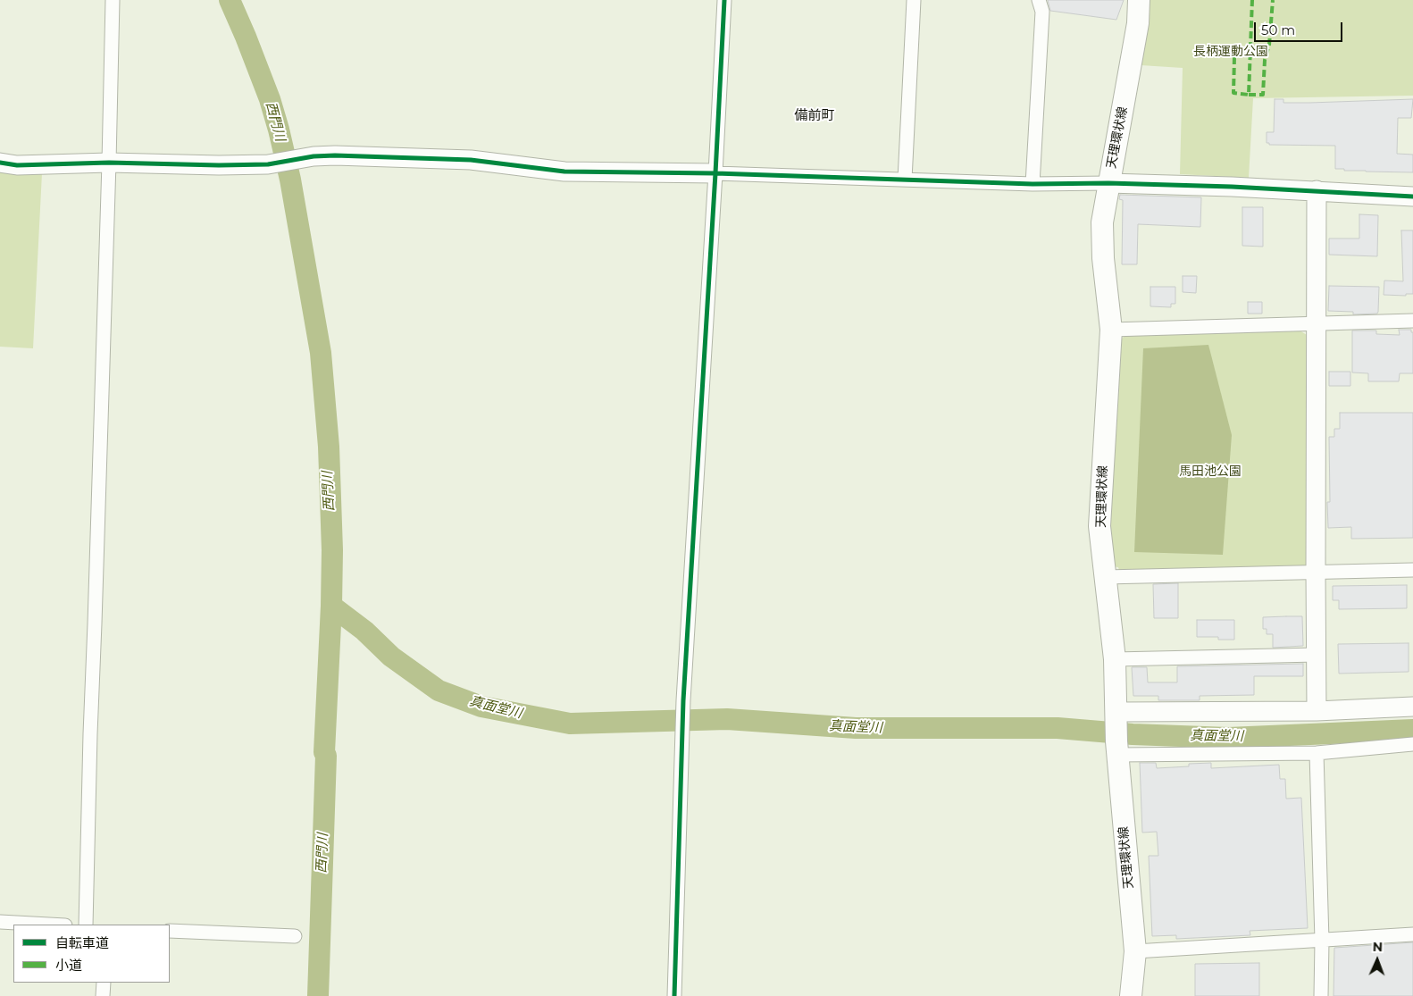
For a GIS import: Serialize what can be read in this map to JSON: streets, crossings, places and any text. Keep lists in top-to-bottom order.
{
  "streets": {
    "main road": ["天理環状線"]
  },
  "districts": ["備前町"],
  "water": ["西門川", "真面堂川"],
  "parks": ["長柄運動公園", "馬田池公園"],
  "legend": ["自転車道", "小道"],
  "scale_bar": "50 m",
  "north": "top"
}
